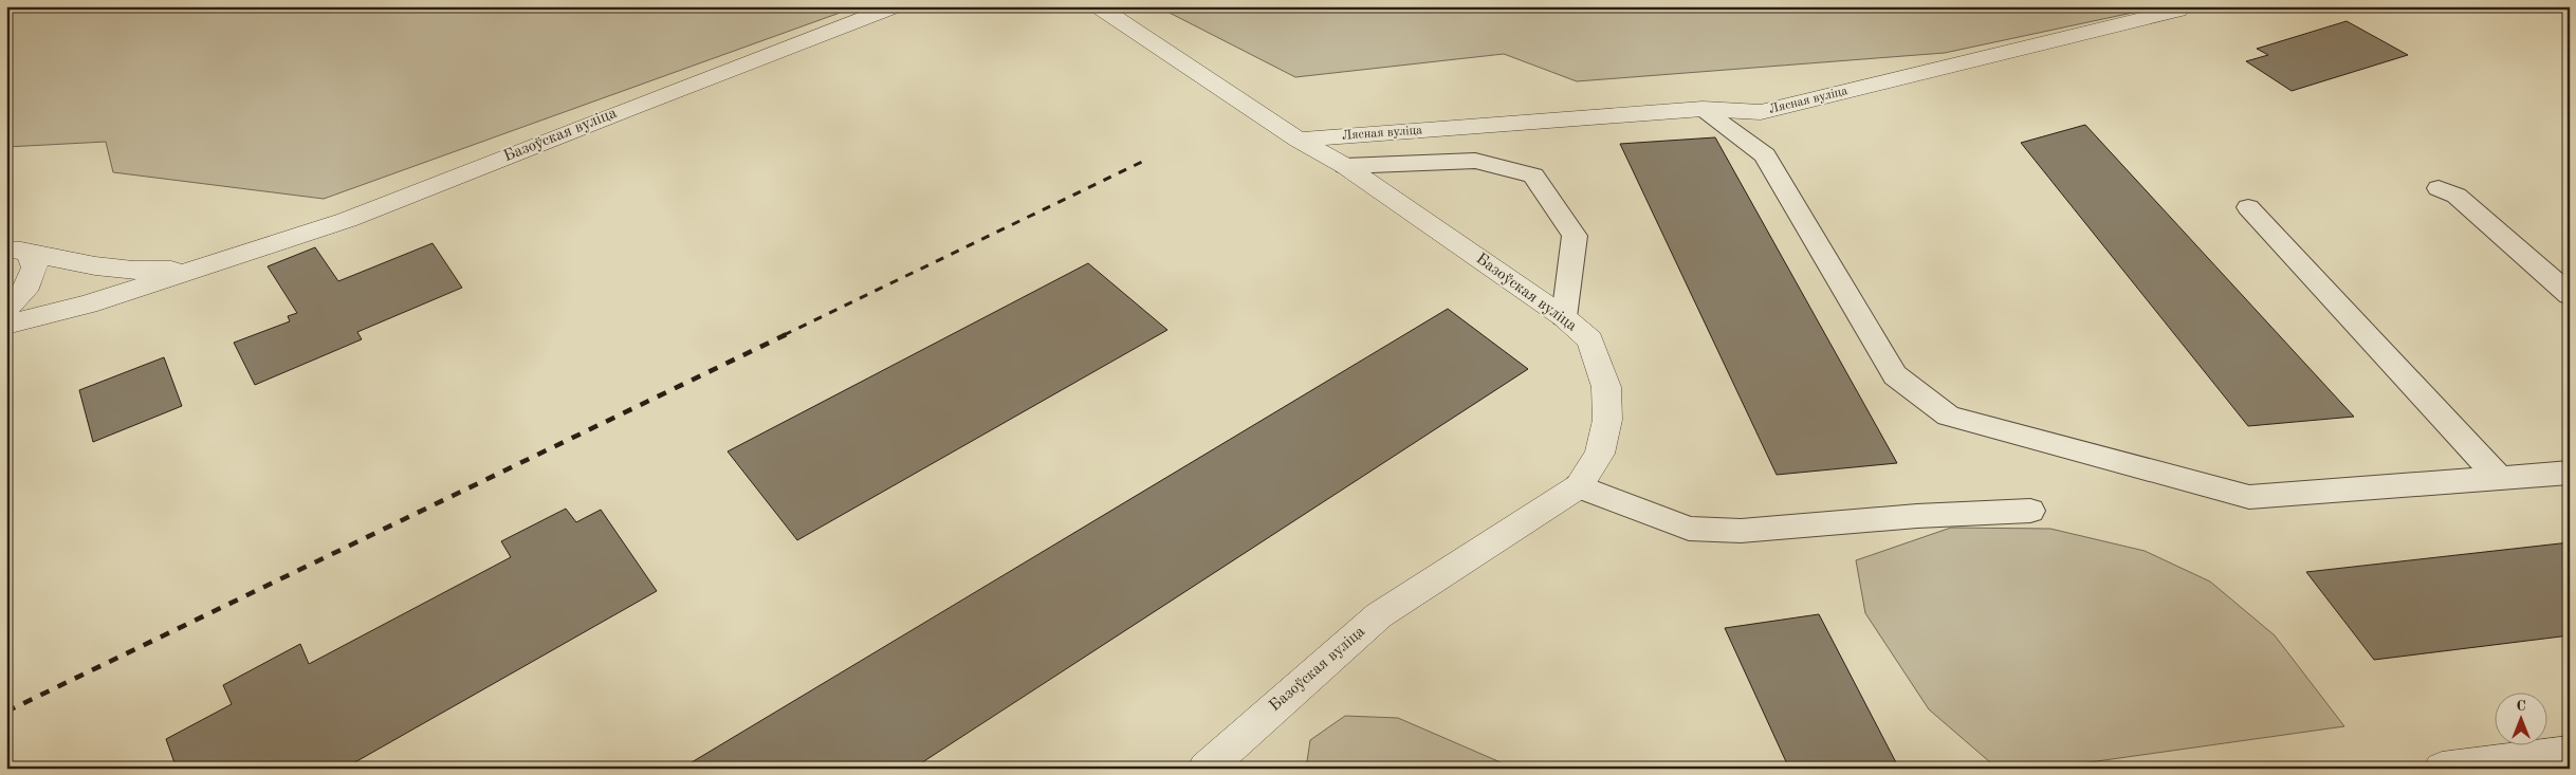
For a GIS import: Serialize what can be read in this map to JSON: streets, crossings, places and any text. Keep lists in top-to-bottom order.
{
  "streets": {
    "street": ["Лясная вуліца", "Базоўская вуліца"]
  },
  "crossings": [
    ["Лясная вуліца", "Базоўская вуліца"]
  ],
  "north": "top"
}
